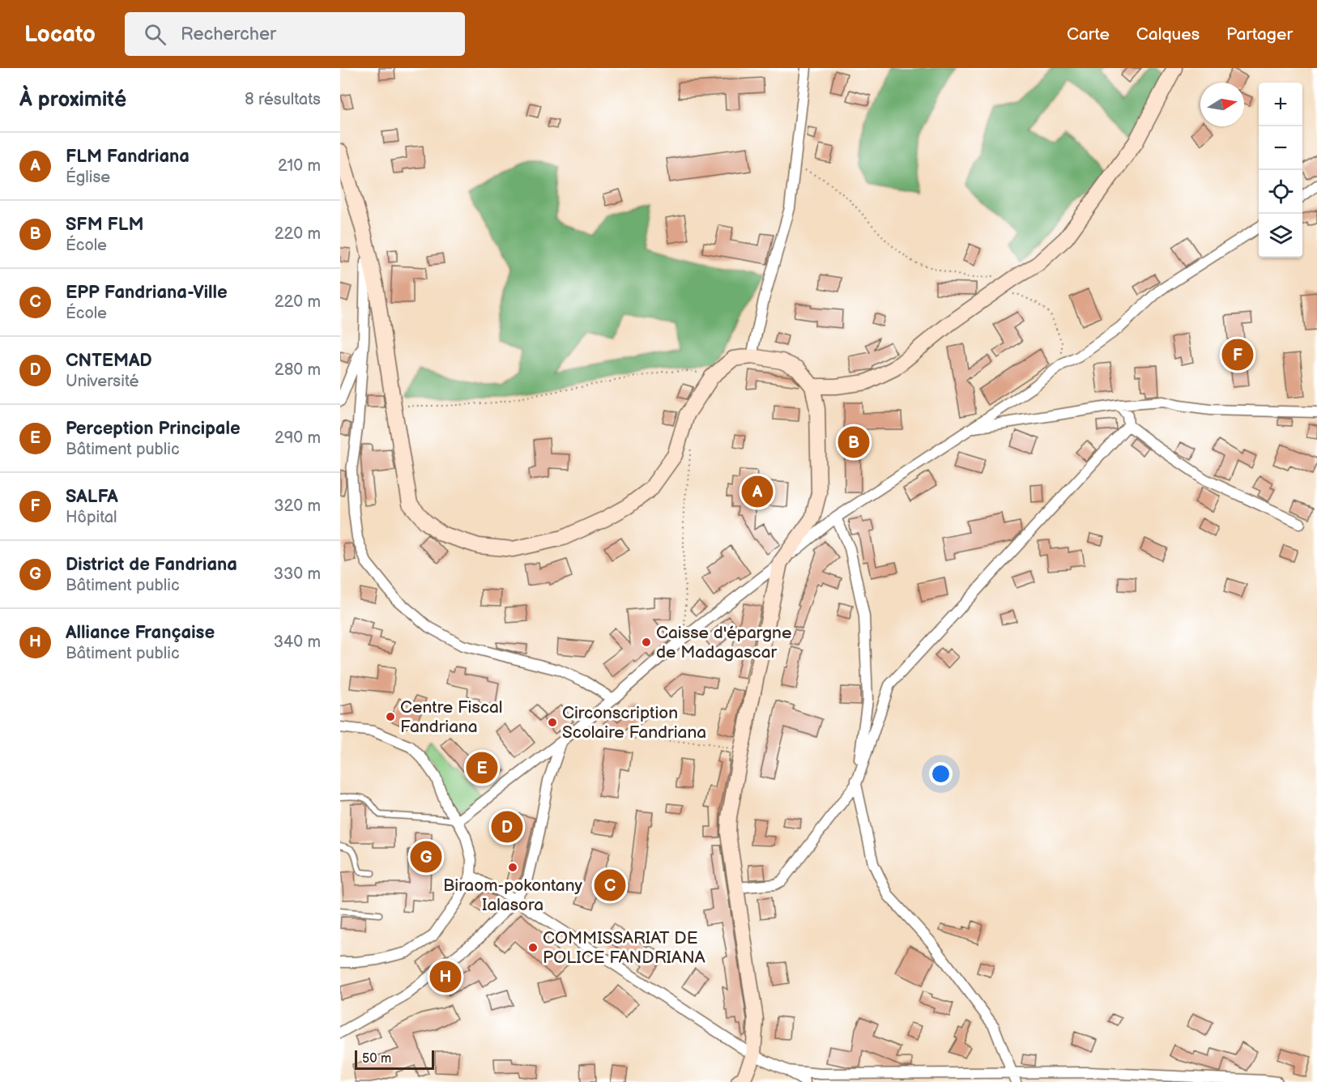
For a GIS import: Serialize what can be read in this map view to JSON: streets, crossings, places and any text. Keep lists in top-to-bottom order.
{
  "places": [
    "Caisse d'épargne de Madagascar",
    "Centre Fiscal Fandriana",
    "Circonscription Scolaire Fandriana",
    "Biraom-pokontany Ialasora",
    "COMMISSARIAT DE POLICE FANDRIANA"
  ],
  "scale_bar": "50 m",
  "north": "right",
  "page": {
    "header": "Locato",
    "search": "Rechercher",
    "nav": ["Carte", "Calques", "Partager"],
    "heading": ["À proximité", "8 résultats"],
    "map_buttons": ["+", "−"],
    "list": [
      {
        "mark": "A",
        "name": "FLM Fandriana",
        "note": "Église",
        "value": "210 m"
      },
      {
        "mark": "B",
        "name": "SFM FLM",
        "note": "École",
        "value": "220 m"
      },
      {
        "mark": "C",
        "name": "EPP Fandriana-Ville",
        "note": "École",
        "value": "220 m"
      },
      {
        "mark": "D",
        "name": "CNTEMAD",
        "note": "Université",
        "value": "280 m"
      },
      {
        "mark": "E",
        "name": "Perception Principale",
        "note": "Bâtiment public",
        "value": "290 m"
      },
      {
        "mark": "F",
        "name": "SALFA",
        "note": "Hôpital",
        "value": "320 m"
      },
      {
        "mark": "G",
        "name": "District de Fandriana",
        "note": "Bâtiment public",
        "value": "330 m"
      },
      {
        "mark": "H",
        "name": "Alliance Française",
        "note": "Bâtiment public",
        "value": "340 m"
      }
    ],
    "pins": [
      "F",
      "B",
      "A",
      "E",
      "D",
      "G",
      "C",
      "H"
    ],
    "scale": "50 m"
  }
}
